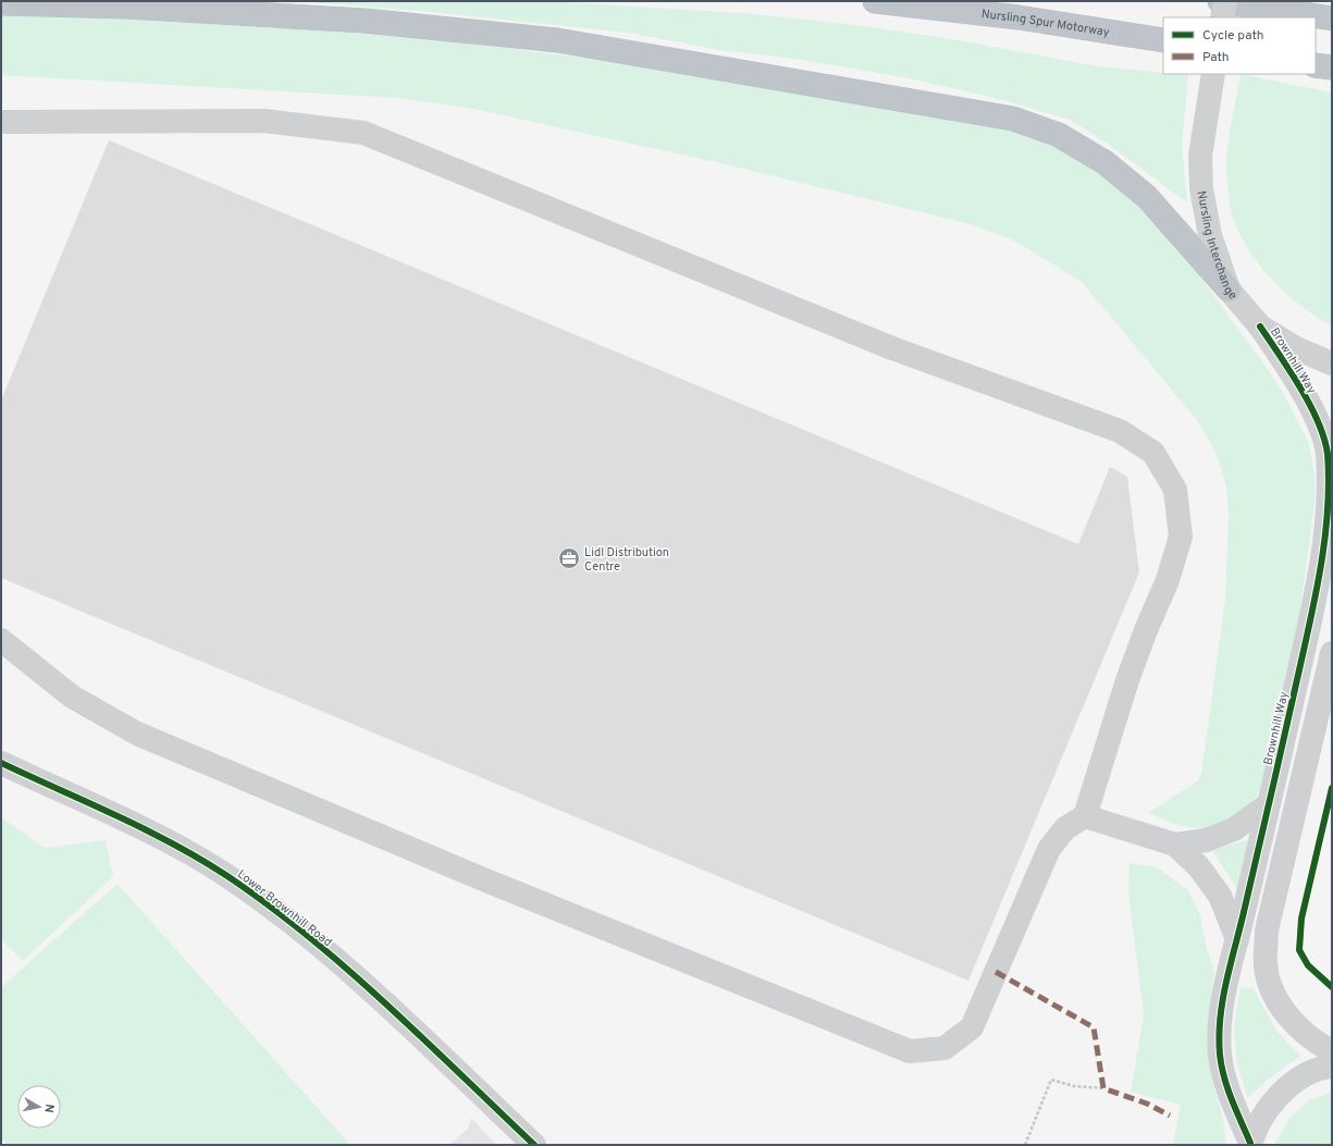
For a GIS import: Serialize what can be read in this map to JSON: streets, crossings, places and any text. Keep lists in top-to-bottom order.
{
  "streets": {
    "highway": ["Nursling Spur Motorway"],
    "street": ["Nursling Interchange", "Brownhill Way", "Lower Brownhill Road"]
  },
  "crossings": [
    ["Nursling Interchange", "Brownhill Way"]
  ],
  "places": {
    "office": ["Lidl Distribution Centre"]
  },
  "legend": ["Cycle path", "Path"],
  "north": "right"
}
